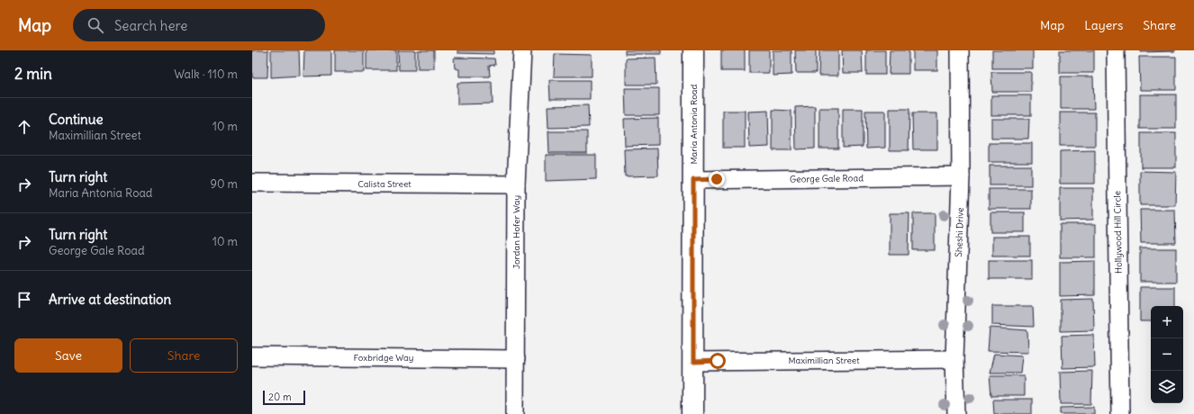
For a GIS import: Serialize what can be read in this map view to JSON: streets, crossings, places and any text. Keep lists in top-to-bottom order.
{
  "streets": {
    "street": [
      "Maria Antonia Road",
      "George Gale Road",
      "Calista Street",
      "Jordan Hofer Way",
      "Sheshi Drive",
      "Hollywood Hill Circle",
      "Foxbridge Way",
      "Maximillian Street"
    ]
  },
  "crossings": [
    ["Maria Antonia Road", "George Gale Road"],
    ["Maria Antonia Road", "Maximillian Street"],
    ["George Gale Road", "Sheshi Drive"],
    ["Calista Street", "Jordan Hofer Way"],
    ["Jordan Hofer Way", "Foxbridge Way"],
    ["Sheshi Drive", "Maximillian Street"]
  ],
  "scale_bar": "20 m",
  "page": {
    "header": "Map",
    "search": "Search here",
    "nav": ["Map", "Layers", "Share"],
    "heading": ["2 min", "Walk · 110 m"],
    "list": [
      ["Continue", "Maximillian Street", "10 m"],
      ["Turn right", "Maria Antonia Road", "90 m"],
      ["Turn right", "George Gale Road", "10 m"],
      "Arrive at destination"
    ],
    "map_buttons": ["+", "−"],
    "buttons": ["Save", "Share"],
    "scale": "20 m"
  }
}
